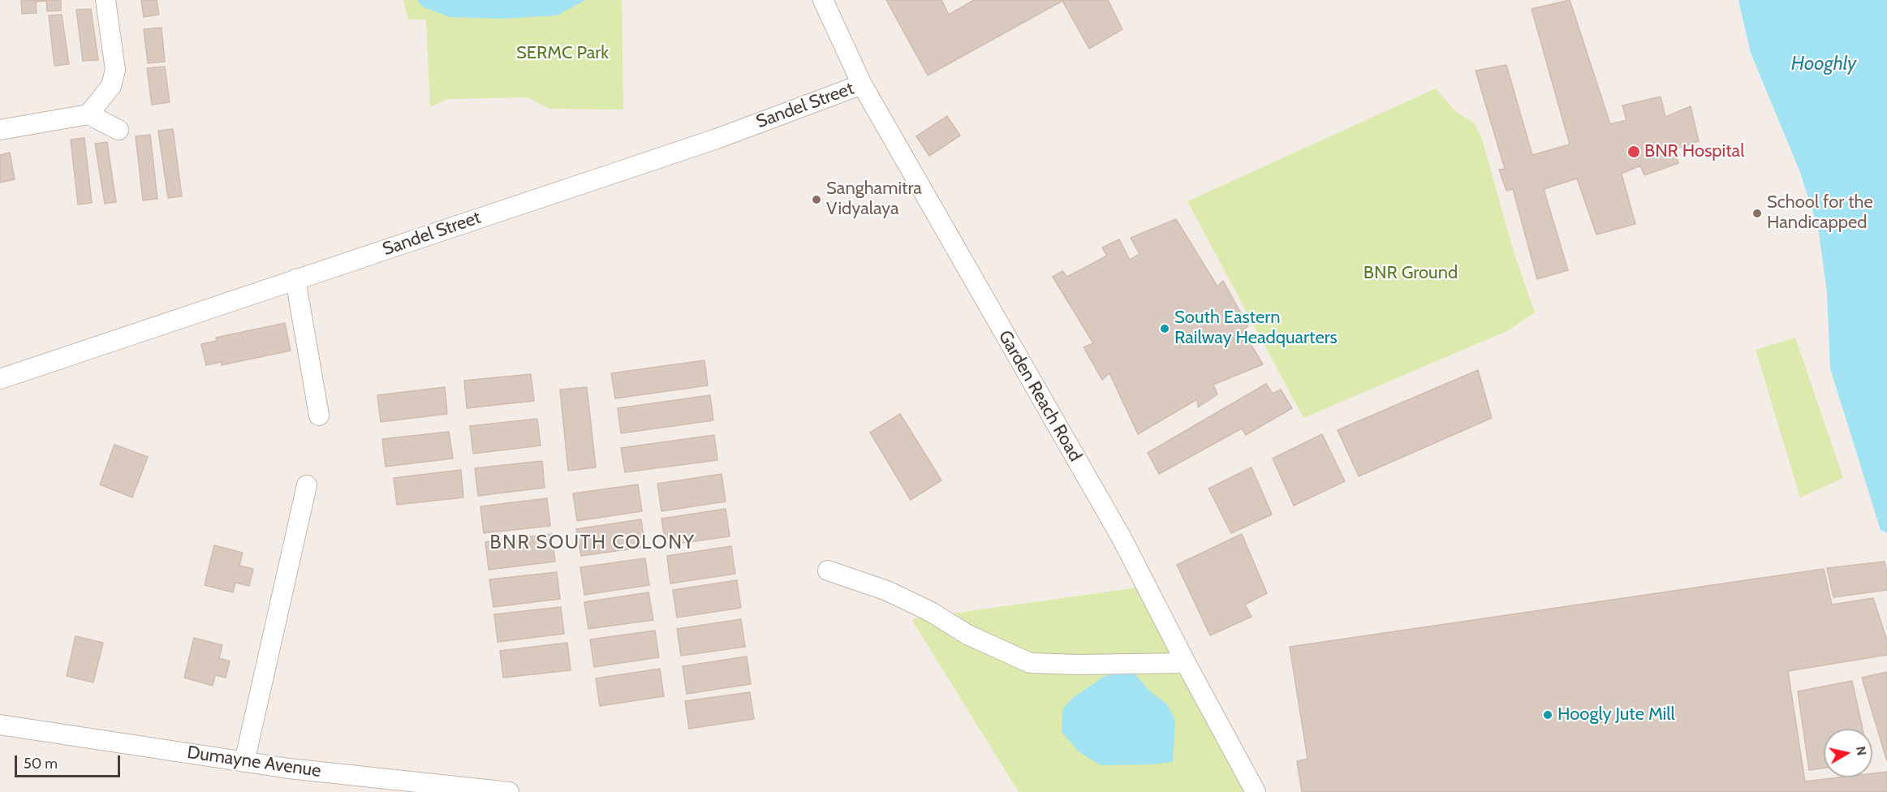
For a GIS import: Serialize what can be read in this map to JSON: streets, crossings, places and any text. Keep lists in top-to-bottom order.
{
  "streets": {
    "street": ["Sandel Street", "Garden Reach Road", "Dumayne Avenue"]
  },
  "crossings": [
    ["Sandel Street", "Garden Reach Road"]
  ],
  "districts": ["BNR SOUTH COLONY"],
  "water": ["Hooghly"],
  "parks": ["SERMC Park", "BNR Ground"],
  "places": [
    "BNR Hospital",
    "Sanghamitra Vidyalaya",
    "School for the Handicapped",
    "South Eastern Railway Headquarters",
    "Hoogly Jute Mill"
  ],
  "scale_bar": "50 m",
  "north": "right"
}
